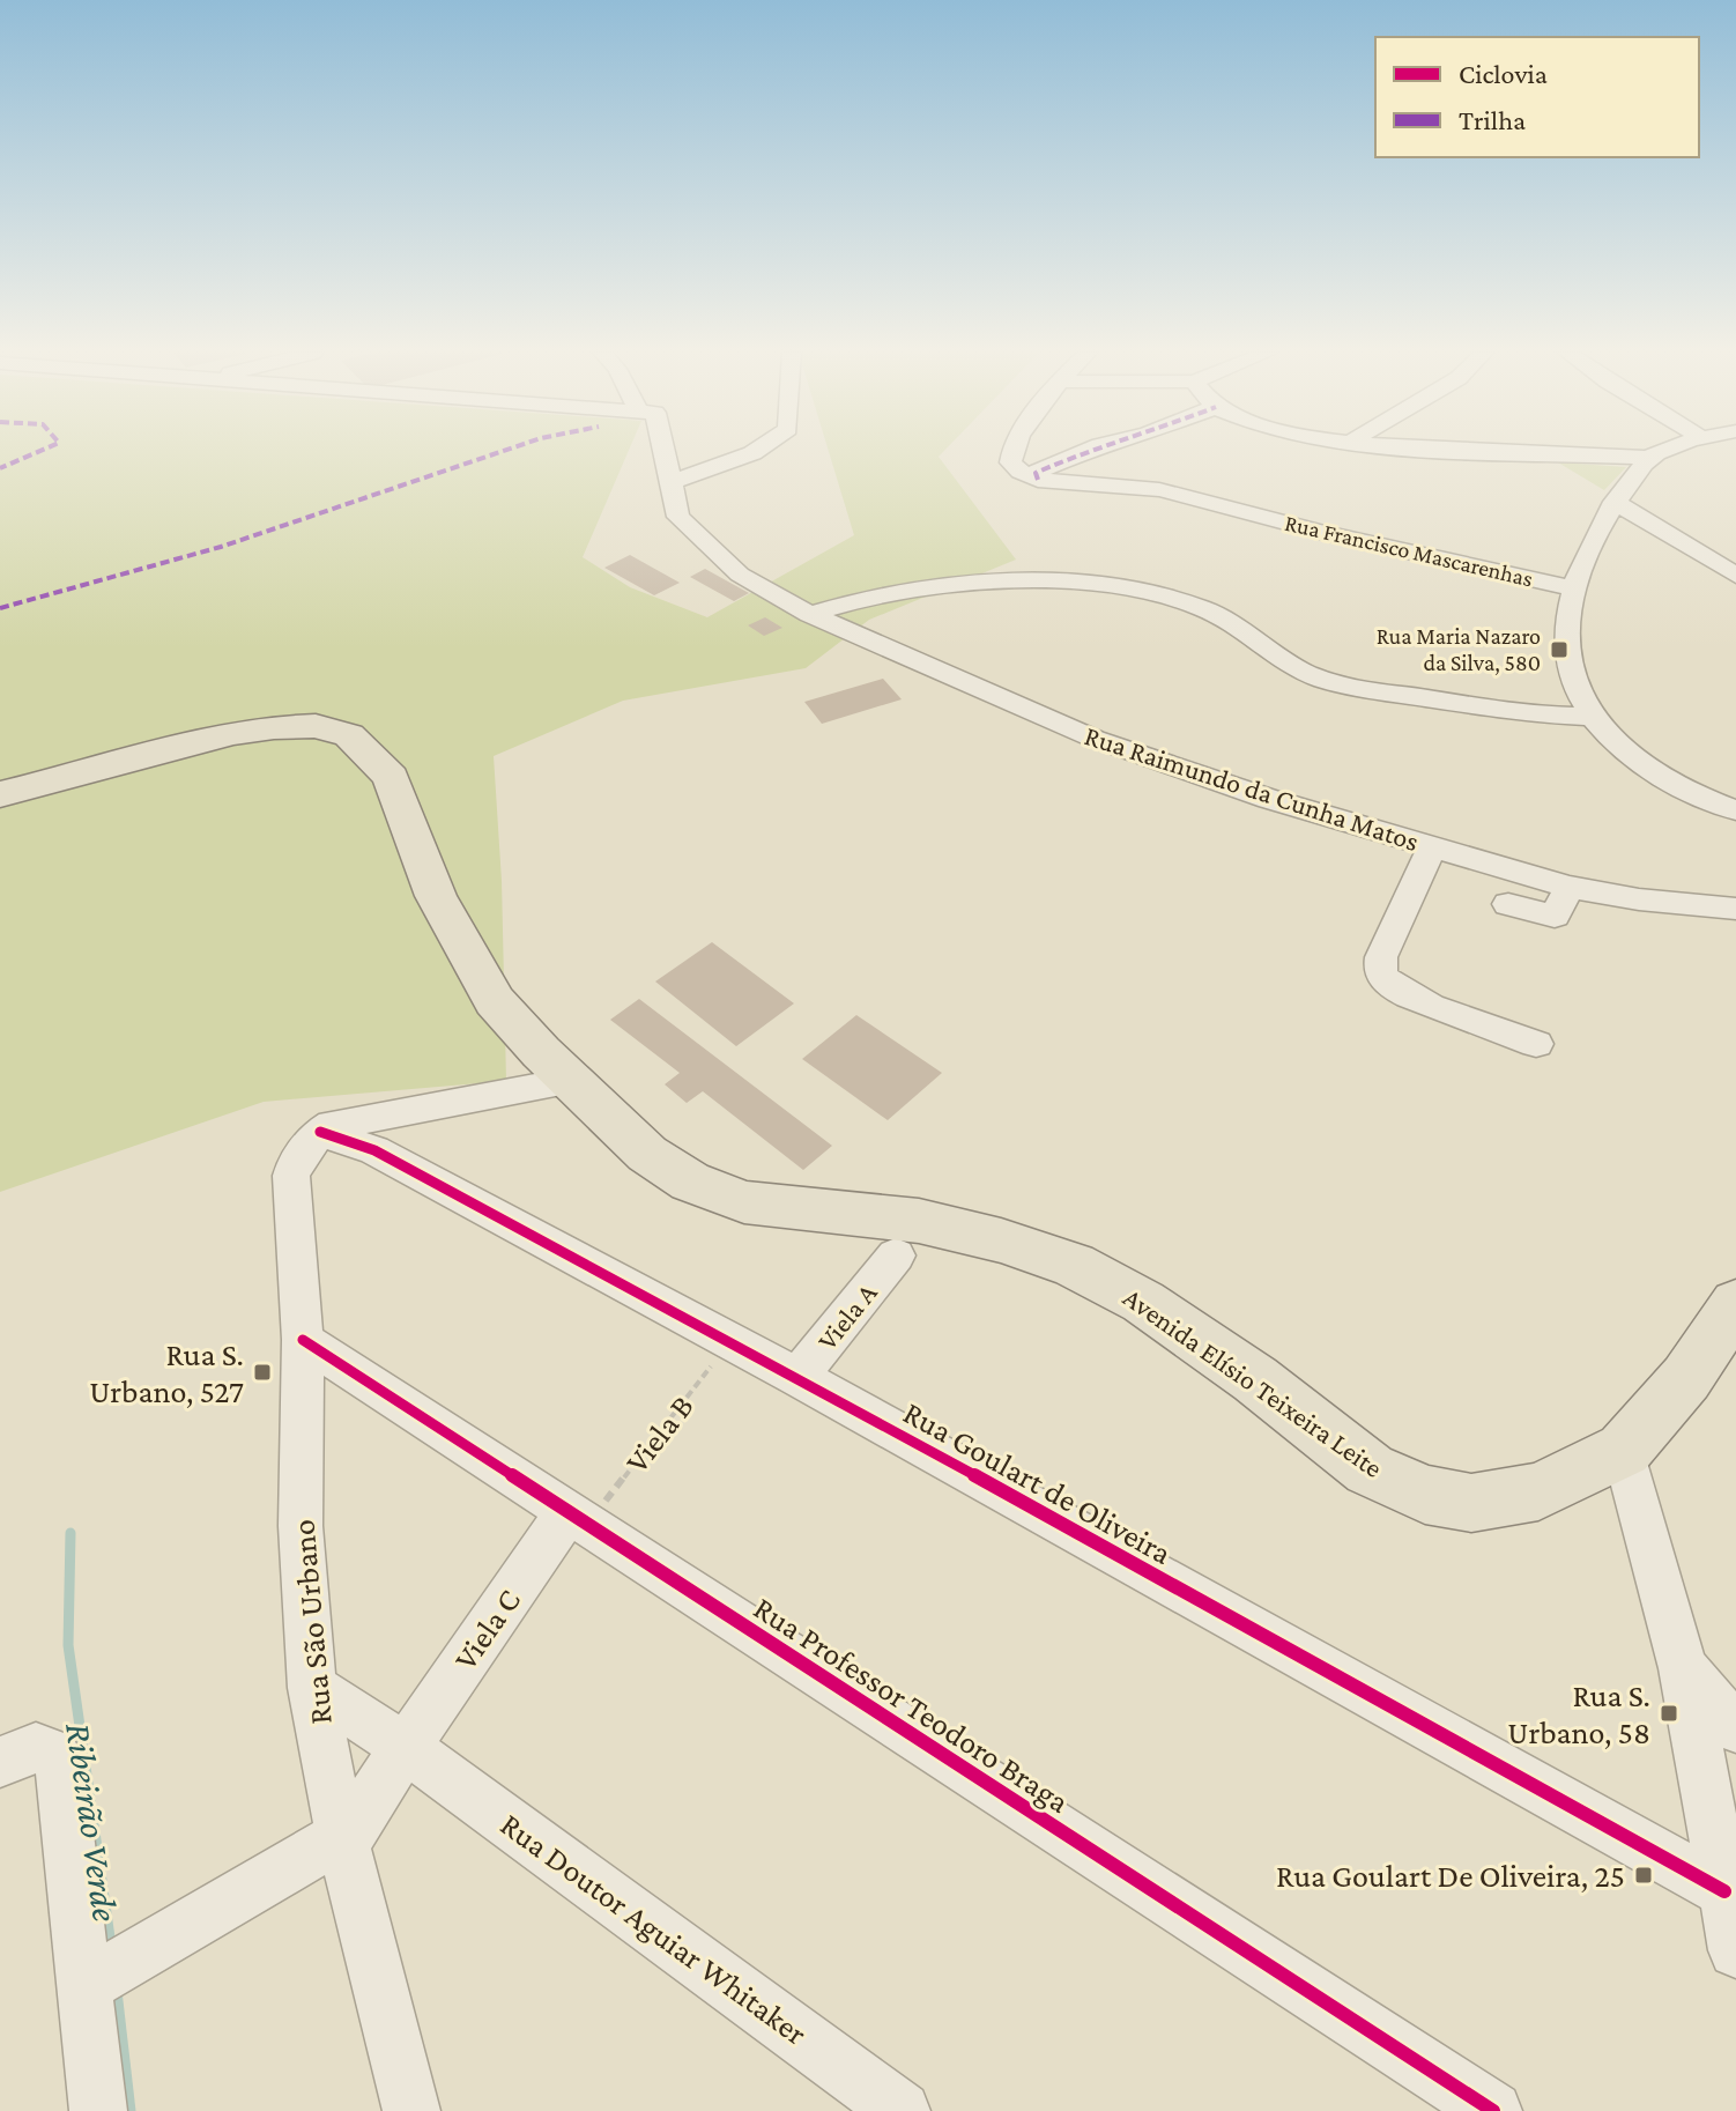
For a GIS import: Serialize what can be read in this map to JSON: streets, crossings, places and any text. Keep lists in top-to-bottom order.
{
  "streets": {
    "main road": ["Avenida Elísio Teixeira Leite"],
    "street": [
      "Rua Francisco Mascarenhas",
      "Rua Raimundo da Cunha Matos",
      "Viela A",
      "Rua Goulart de Oliveira",
      "Rua São Urbano",
      "Viela C",
      "Rua Professor Teodoro Braga",
      "Rua Doutor Aguiar Whitaker"
    ],
    "path": ["Viela B"]
  },
  "crossings": [
    ["Viela A", "Rua Goulart de Oliveira"],
    ["Viela B", "Rua Goulart de Oliveira"],
    ["Viela B", "Viela C"],
    ["Viela B", "Rua Professor Teodoro Braga"],
    ["Rua Goulart de Oliveira", "Rua São Urbano"],
    ["Rua São Urbano", "Rua Professor Teodoro Braga"],
    ["Rua São Urbano", "Rua Doutor Aguiar Whitaker"],
    ["Viela C", "Rua Professor Teodoro Braga"],
    ["Viela C", "Rua Doutor Aguiar Whitaker"]
  ],
  "water": ["Ribeirão Verde"],
  "places": {
    "transit": [
      "Rua Maria Nazaro da Silva, 580",
      "Rua S. Urbano, 527",
      "Rua S. Urbano, 58",
      "Rua Goulart De Oliveira, 25"
    ]
  },
  "legend": ["Ciclovia", "Trilha"]
}
